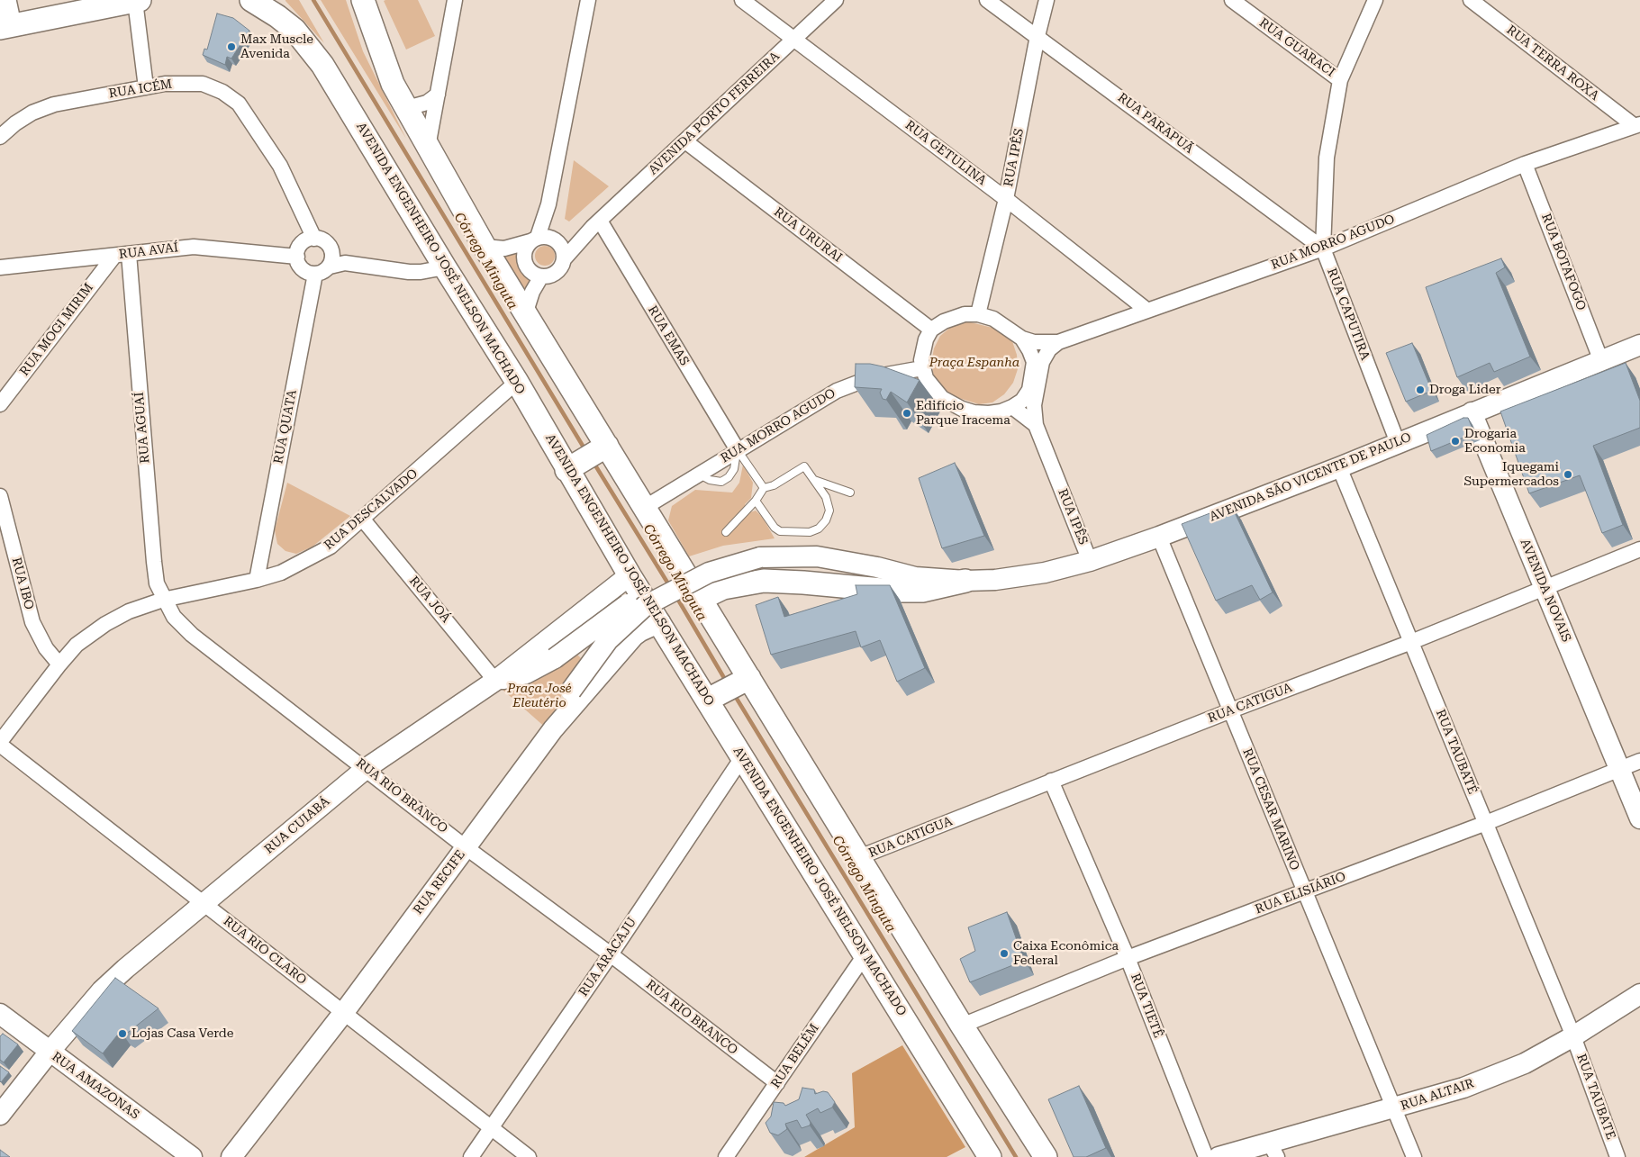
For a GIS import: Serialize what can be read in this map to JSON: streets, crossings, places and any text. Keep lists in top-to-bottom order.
{
  "streets": {
    "main road": [
      "AVENIDA ENGENHEIRO JOSÉ NELSON MACHADO",
      "AVENIDA SÃO VICENTE DE PAULO",
      "AVENIDA NOVAIS",
      "RUA CUIABÁ",
      "RUA RECIFE",
      "RUA AMAZONAS",
      "RUA ALTAIR"
    ],
    "street": [
      "RUA GUARACI",
      "RUA TERRA ROXA",
      "RUA ICÉM",
      "AVENIDA PORTO FERREIRA",
      "RUA PARAPUÃ",
      "RUA GETULINA",
      "RUA IPÊS",
      "RUA URURAI",
      "RUA MORRO AGUDO",
      "RUA AVAÍ",
      "RUA BOTAFOGO",
      "RUA CAPUTIRA",
      "RUA MOGI MIRIM",
      "RUA EMAS",
      "RUA QUATA",
      "RUA AGUAÍ",
      "RUA DESCALVADO",
      "RUA IBO",
      "RUA JOÁ",
      "RUA CATIGUA",
      "RUA TAUBATÉ",
      "RUA RIO BRANCO",
      "RUA CESAR MARINO",
      "RUA ELISIÁRIO",
      "RUA RIO CLARO",
      "RUA ARACAJU",
      "RUA TIETÊ",
      "RUA BELÉM",
      "RUA TAUBATE"
    ]
  },
  "crossings": [
    ["RUA GUARACI", "RUA CAPUTIRA"],
    ["RUA TERRA ROXA", "RUA MORRO AGUDO"],
    ["RUA ICÉM", "RUA AVAÍ"],
    ["RUA ICÉM", "RUA QUATA"],
    ["AVENIDA PORTO FERREIRA", "RUA GETULINA"],
    ["AVENIDA PORTO FERREIRA", "RUA URURAI"],
    ["AVENIDA PORTO FERREIRA", "AVENIDA ENGENHEIRO JOSÉ NELSON MACHADO"],
    ["AVENIDA PORTO FERREIRA", "RUA EMAS"],
    ["RUA PARAPUÃ", "RUA IPÊS"],
    ["RUA PARAPUÃ", "RUA MORRO AGUDO"],
    ["RUA PARAPUÃ", "RUA CAPUTIRA"],
    ["RUA GETULINA", "RUA IPÊS"],
    ["RUA GETULINA", "RUA MORRO AGUDO"],
    ["RUA IPÊS", "RUA URURAI"],
    ["RUA IPÊS", "RUA MORRO AGUDO"],
    ["RUA IPÊS", "AVENIDA SÃO VICENTE DE PAULO"],
    ["RUA URURAI", "RUA MORRO AGUDO"],
    ["RUA MORRO AGUDO", "AVENIDA ENGENHEIRO JOSÉ NELSON MACHADO"],
    ["RUA MORRO AGUDO", "RUA BOTAFOGO"],
    ["RUA MORRO AGUDO", "RUA CAPUTIRA"],
    ["RUA MORRO AGUDO", "RUA EMAS"],
    ["RUA AVAÍ", "RUA MOGI MIRIM"],
    ["RUA AVAÍ", "RUA QUATA"],
    ["RUA AVAÍ", "RUA AGUAÍ"],
    ["AVENIDA ENGENHEIRO JOSÉ NELSON MACHADO", "RUA DESCALVADO"],
    ["AVENIDA ENGENHEIRO JOSÉ NELSON MACHADO", "RUA CATIGUA"],
    ["AVENIDA ENGENHEIRO JOSÉ NELSON MACHADO", "RUA CUIABÁ"],
    ["AVENIDA ENGENHEIRO JOSÉ NELSON MACHADO", "RUA RECIFE"],
    ["AVENIDA ENGENHEIRO JOSÉ NELSON MACHADO", "RUA ELISIÁRIO"],
    ["AVENIDA ENGENHEIRO JOSÉ NELSON MACHADO", "RUA ARACAJU"],
    ["AVENIDA ENGENHEIRO JOSÉ NELSON MACHADO", "RUA BELÉM"],
    ["RUA BOTAFOGO", "AVENIDA SÃO VICENTE DE PAULO"],
    ["RUA CAPUTIRA", "AVENIDA SÃO VICENTE DE PAULO"],
    ["RUA MOGI MIRIM", "RUA AGUAÍ"],
    ["RUA QUATA", "RUA DESCALVADO"],
    ["RUA AGUAÍ", "RUA DESCALVADO"],
    ["RUA AGUAÍ", "RUA RIO BRANCO"],
    ["AVENIDA SÃO VICENTE DE PAULO", "AVENIDA NOVAIS"],
    ["AVENIDA SÃO VICENTE DE PAULO", "RUA JOÁ"],
    ["AVENIDA SÃO VICENTE DE PAULO", "RUA TAUBATÉ"],
    ["AVENIDA SÃO VICENTE DE PAULO", "RUA CESAR MARINO"],
    ["AVENIDA SÃO VICENTE DE PAULO", "RUA CUIABÁ"],
    ["AVENIDA SÃO VICENTE DE PAULO", "RUA RECIFE"],
    ["RUA DESCALVADO", "RUA IBO"],
    ["RUA DESCALVADO", "RUA JOÁ"],
    ["RUA DESCALVADO", "RUA RIO BRANCO"],
    ["RUA DESCALVADO", "RUA RIO CLARO"],
    ["AVENIDA NOVAIS", "RUA CATIGUA"],
    ["AVENIDA NOVAIS", "RUA ELISIÁRIO"],
    ["RUA JOÁ", "RUA CUIABÁ"],
    ["RUA CATIGUA", "RUA TAUBATÉ"],
    ["RUA CATIGUA", "RUA CESAR MARINO"],
    ["RUA CATIGUA", "RUA TIETÊ"],
    ["RUA TAUBATÉ", "RUA ELISIÁRIO"],
    ["RUA TAUBATÉ", "RUA ALTAIR"],
    ["RUA TAUBATÉ", "RUA TAUBATE"],
    ["RUA RIO BRANCO", "RUA CUIABÁ"],
    ["RUA RIO BRANCO", "RUA RECIFE"],
    ["RUA RIO BRANCO", "RUA ARACAJU"],
    ["RUA RIO BRANCO", "RUA BELÉM"],
    ["RUA CESAR MARINO", "RUA ELISIÁRIO"],
    ["RUA CESAR MARINO", "RUA ALTAIR"],
    ["RUA CUIABÁ", "RUA RIO CLARO"],
    ["RUA CUIABÁ", "RUA AMAZONAS"],
    ["RUA RECIFE", "RUA RIO CLARO"],
    ["RUA ELISIÁRIO", "RUA TIETÊ"],
    ["RUA RIO CLARO", "RUA ARACAJU"],
    ["RUA ALTAIR", "RUA TAUBATE"]
  ],
  "water": ["Córrego Minguta"],
  "parks": ["Praça Espanha", "Praça José Eleutério"],
  "places": [
    "Max Muscle Avenida",
    "Droga Lider",
    "Edifício Parque Iracema",
    "Drogaria Economia",
    "Iquegami Supermercados",
    "Caixa Econômica Federal",
    "Lojas Casa Verde"
  ]
}
